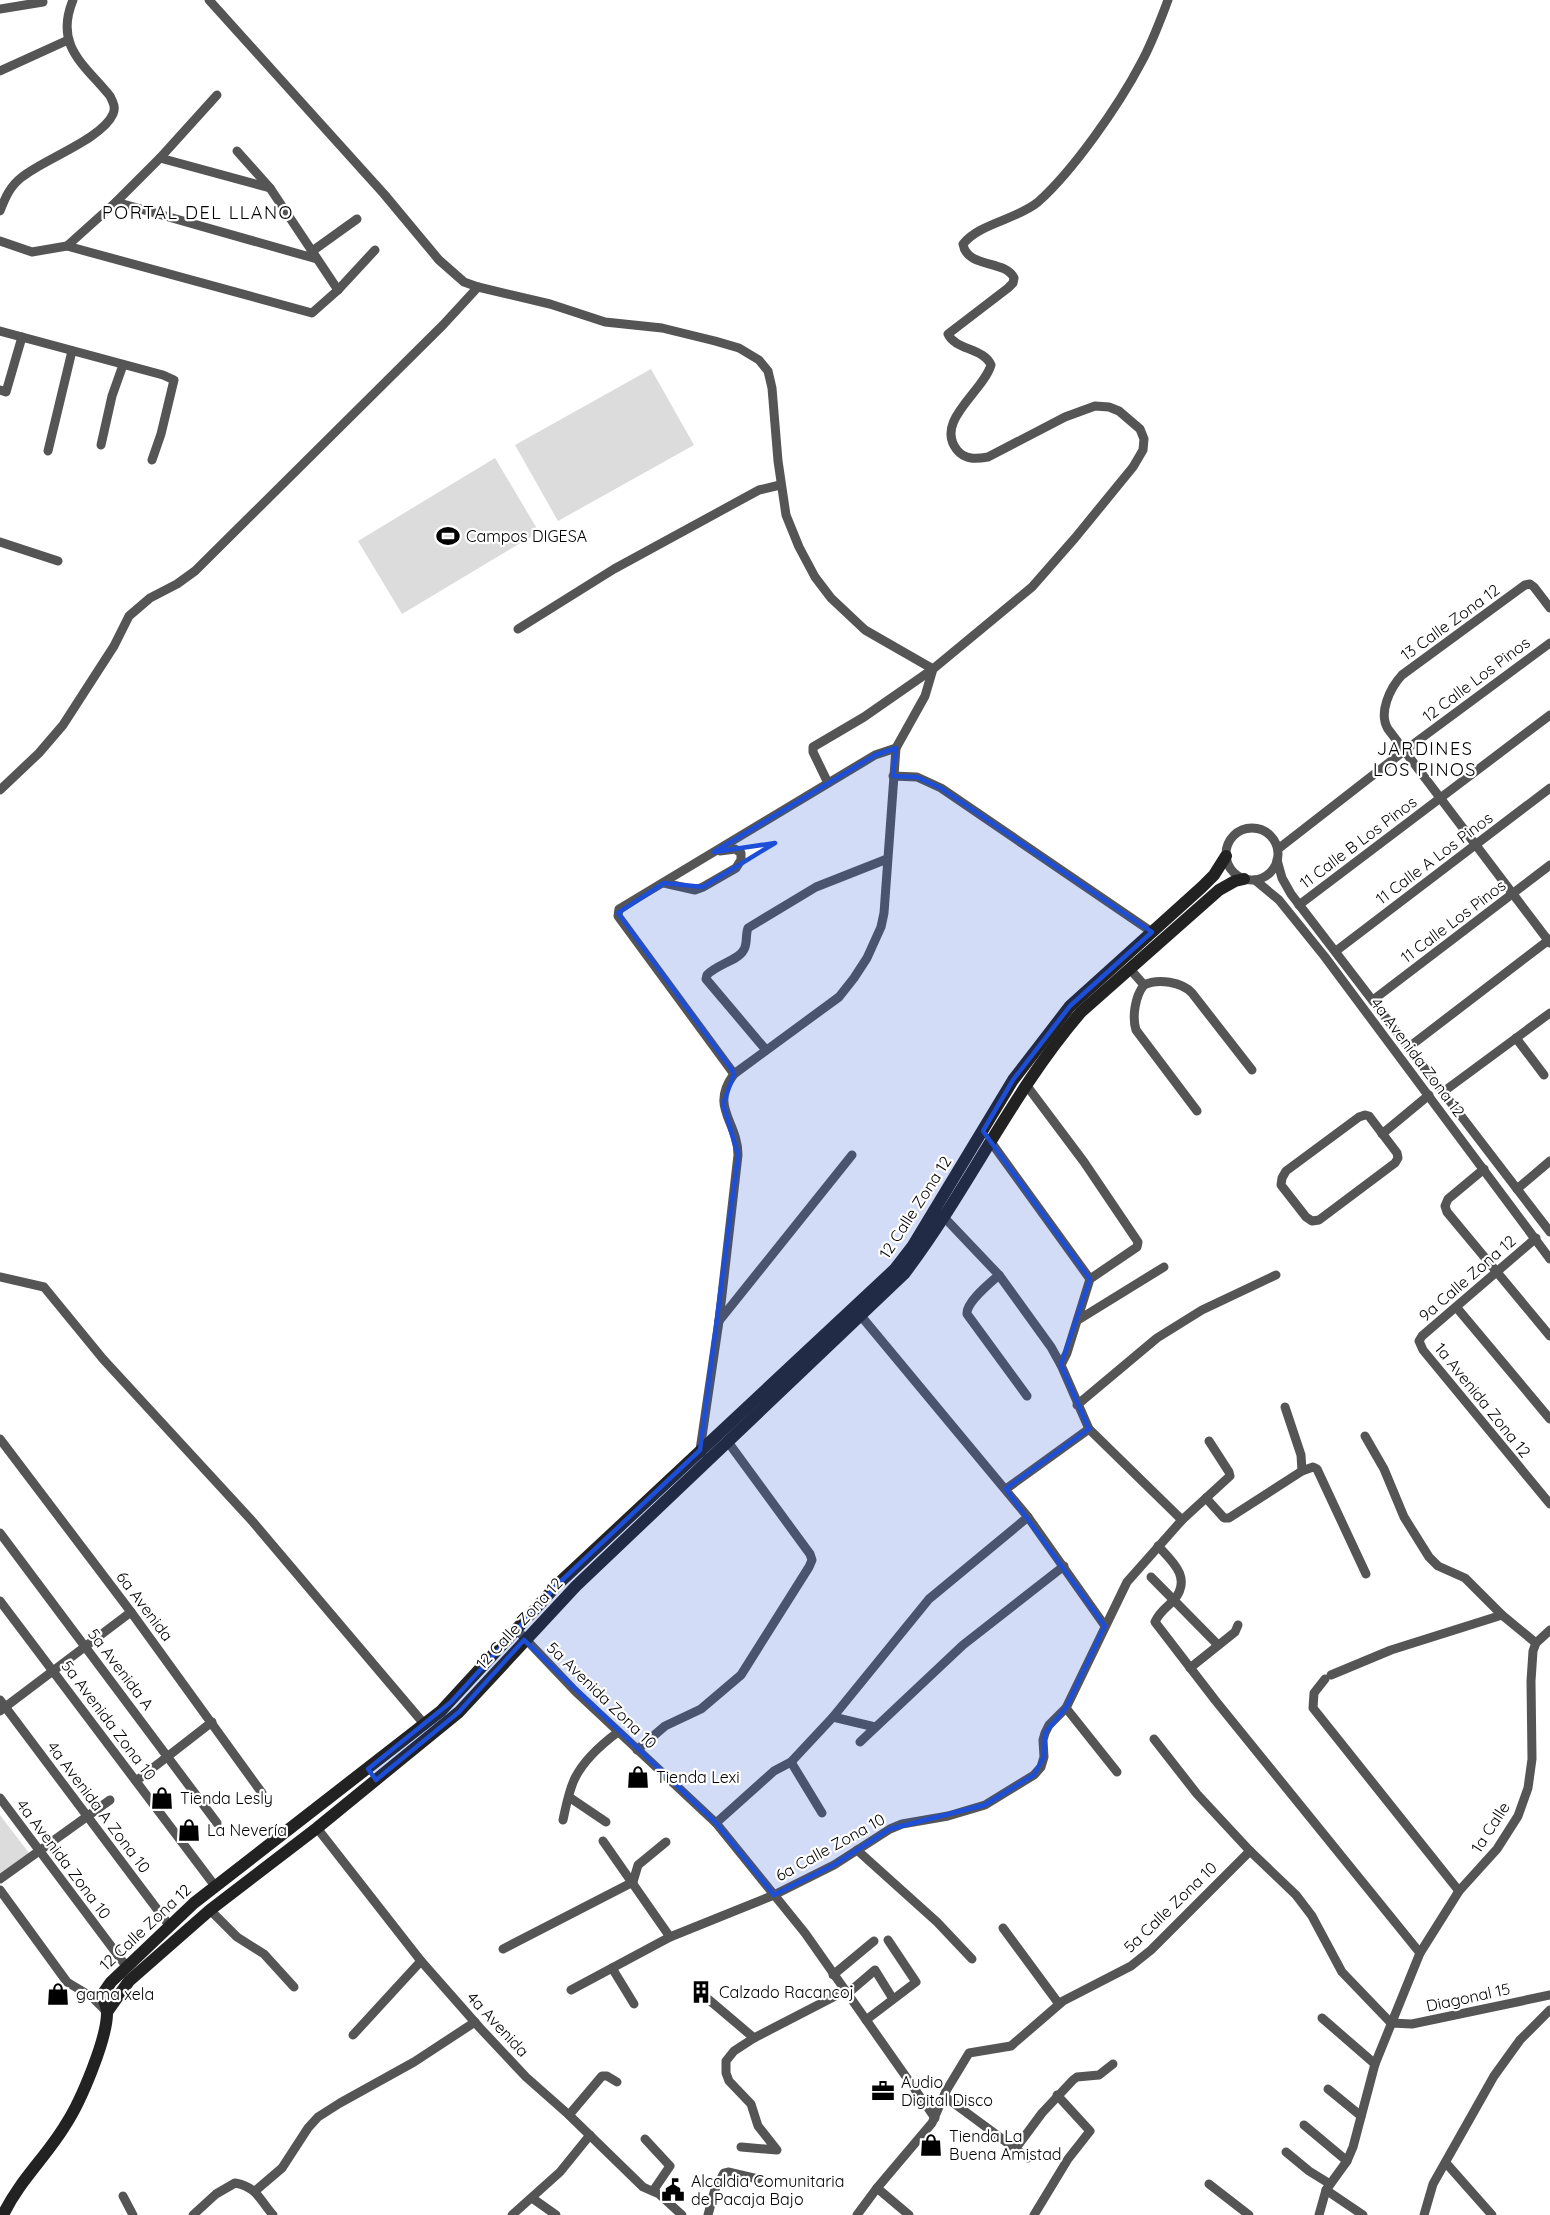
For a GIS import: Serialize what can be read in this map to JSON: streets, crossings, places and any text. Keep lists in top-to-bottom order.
{
  "streets": {
    "street": [
      "13 Calle Zona 12",
      "12 Calle Los Pinos",
      "11 Calle B Los Pinos",
      "11 Calle A Los Pinos",
      "11 Calle Los Pinos",
      "4a Avenida Zona 12",
      "12 Calle Zona 12",
      "9a Calle Zona 12",
      "1a Avenida Zona 12",
      "6a Avenida",
      "5a Avenida A",
      "5a Avenida Zona 10",
      "4a Avenida A Zona 10",
      "1a Calle",
      "6a Calle Zona 10",
      "4a Avenida Zona 10",
      "5a Calle Zona 10",
      "Diagonal 15",
      "4a Avenida"
    ]
  },
  "crossings": [
    ["13 Calle Zona 12", "12 Calle Los Pinos"],
    ["12 Calle Los Pinos", "4a Avenida Zona 12"],
    ["12 Calle Los Pinos", "12 Calle Zona 12"],
    ["11 Calle B Los Pinos", "4a Avenida Zona 12"],
    ["11 Calle A Los Pinos", "4a Avenida Zona 12"],
    ["11 Calle Los Pinos", "4a Avenida Zona 12"],
    ["4a Avenida Zona 12", "12 Calle Zona 12"],
    ["4a Avenida Zona 12", "9a Calle Zona 12"],
    ["12 Calle Zona 12", "5a Avenida Zona 10"],
    ["12 Calle Zona 12", "4a Avenida A Zona 10"],
    ["12 Calle Zona 12", "4a Avenida Zona 10"],
    ["12 Calle Zona 12", "4a Avenida"],
    ["9a Calle Zona 12", "1a Avenida Zona 12"],
    ["5a Avenida Zona 10", "6a Calle Zona 10"],
    ["5a Avenida Zona 10", "5a Calle Zona 10"],
    ["1a Calle", "Diagonal 15"]
  ],
  "districts": ["PORTAL DEL LLANO", "JARDINES LOS PINOS"],
  "places": {
    "sports": ["Campos DIGESA"],
    "shop": [
      "Tienda Lexi",
      "Tienda Lesly",
      "La Nevería",
      "gama xela",
      "Tienda La Buena Amistad"
    ],
    "building": ["Calzado Racancoj"],
    "office": ["Audio Digital Disco"],
    "public building": ["Alcaldia Comunitaria de Pacaja Bajo"]
  }
}
